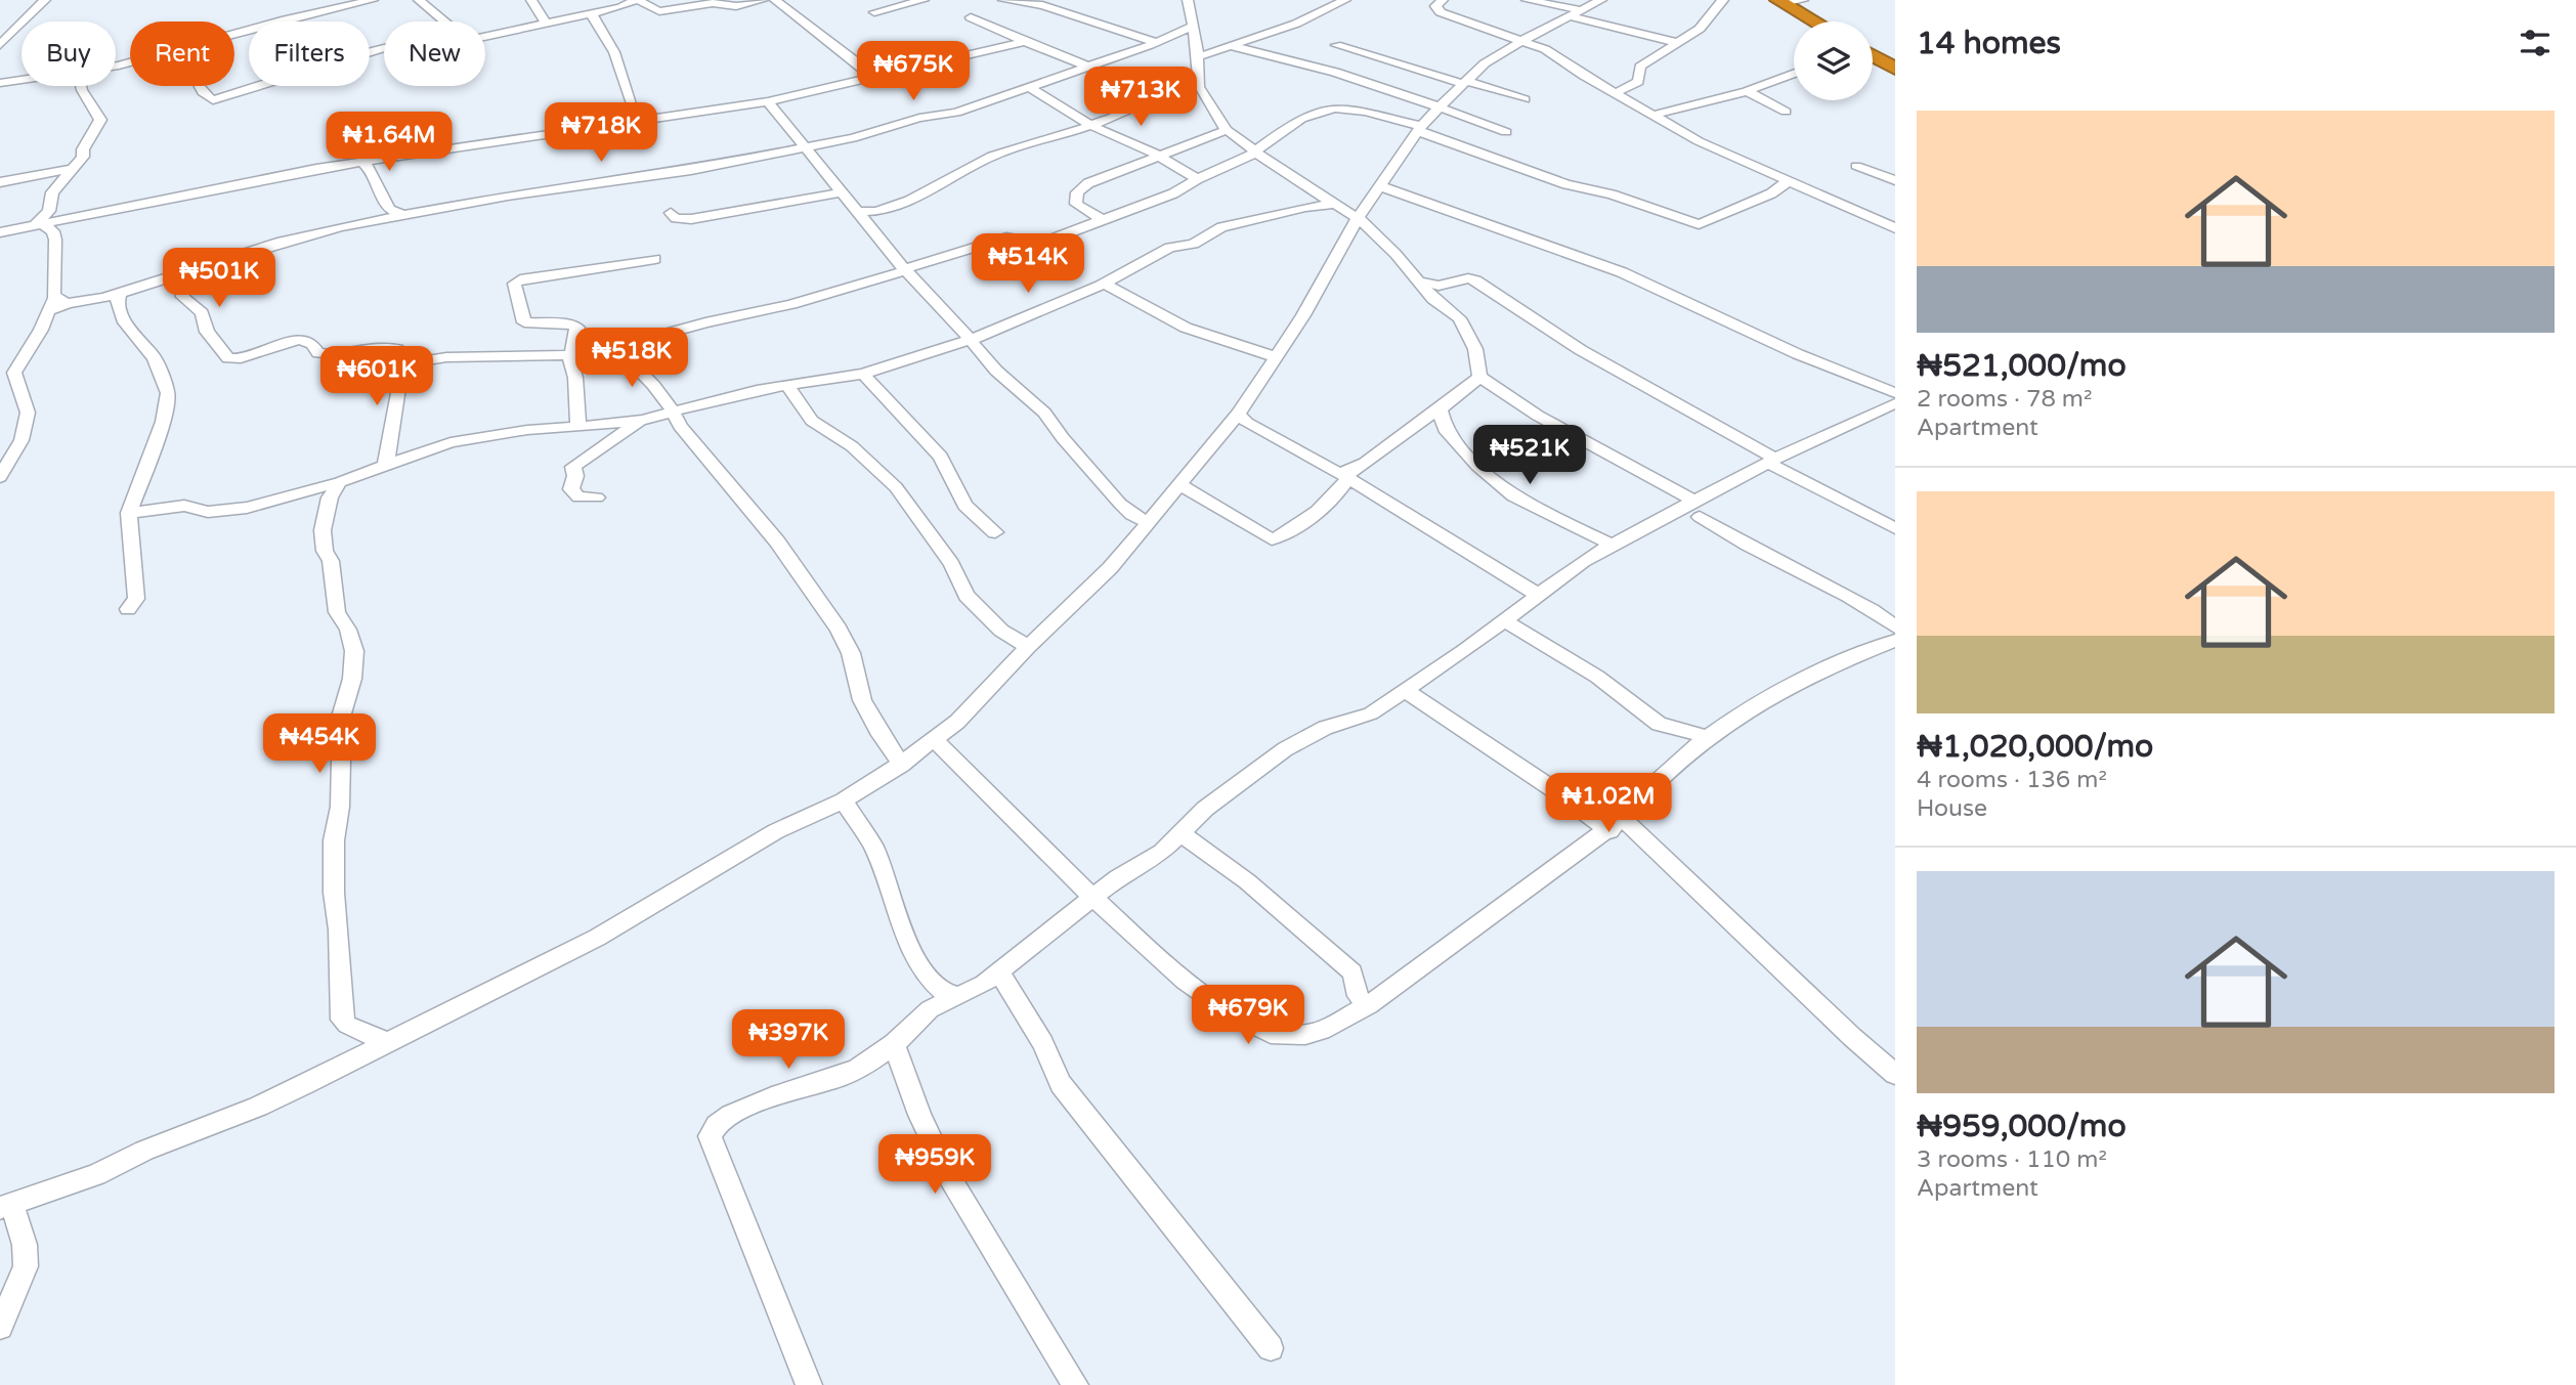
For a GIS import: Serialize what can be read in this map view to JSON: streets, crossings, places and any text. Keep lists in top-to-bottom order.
{
  "page": {
    "heading": "14 homes",
    "chip": [
      "Buy",
      "Rent",
      "Filters",
      "New"
    ],
    "price": [
      "₦675K",
      "₦713K",
      "₦718K",
      "₦1.64M",
      "₦514K",
      "₦501K",
      "₦518K",
      "₦601K",
      "₦521K",
      "₦454K",
      "₦1.02M",
      "₦679K",
      "₦397K",
      "₦959K"
    ],
    "list": [
      {
        "name": "₦521,000/mo",
        "note": "2 rooms · 78 m² · Apartment"
      },
      {
        "name": "₦1,020,000/mo",
        "note": "4 rooms · 136 m² · House"
      },
      {
        "name": "₦959,000/mo",
        "note": "3 rooms · 110 m² · Apartment"
      }
    ]
  }
}
